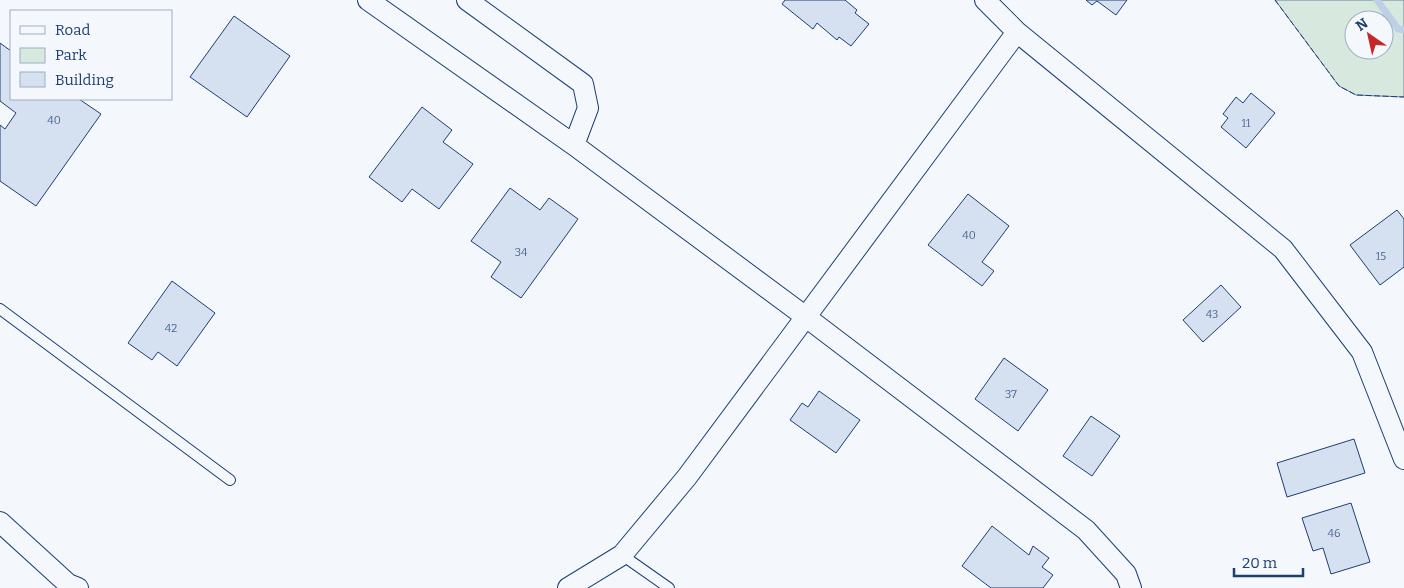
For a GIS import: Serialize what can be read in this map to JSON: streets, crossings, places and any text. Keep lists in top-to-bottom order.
{
  "house_numbers": [
    "40",
    "11",
    "40",
    "34",
    "15",
    "43",
    "42",
    "37",
    "46"
  ],
  "legend": ["Road", "Park", "Building"],
  "scale_bar": "20 m",
  "north": "top left"
}
